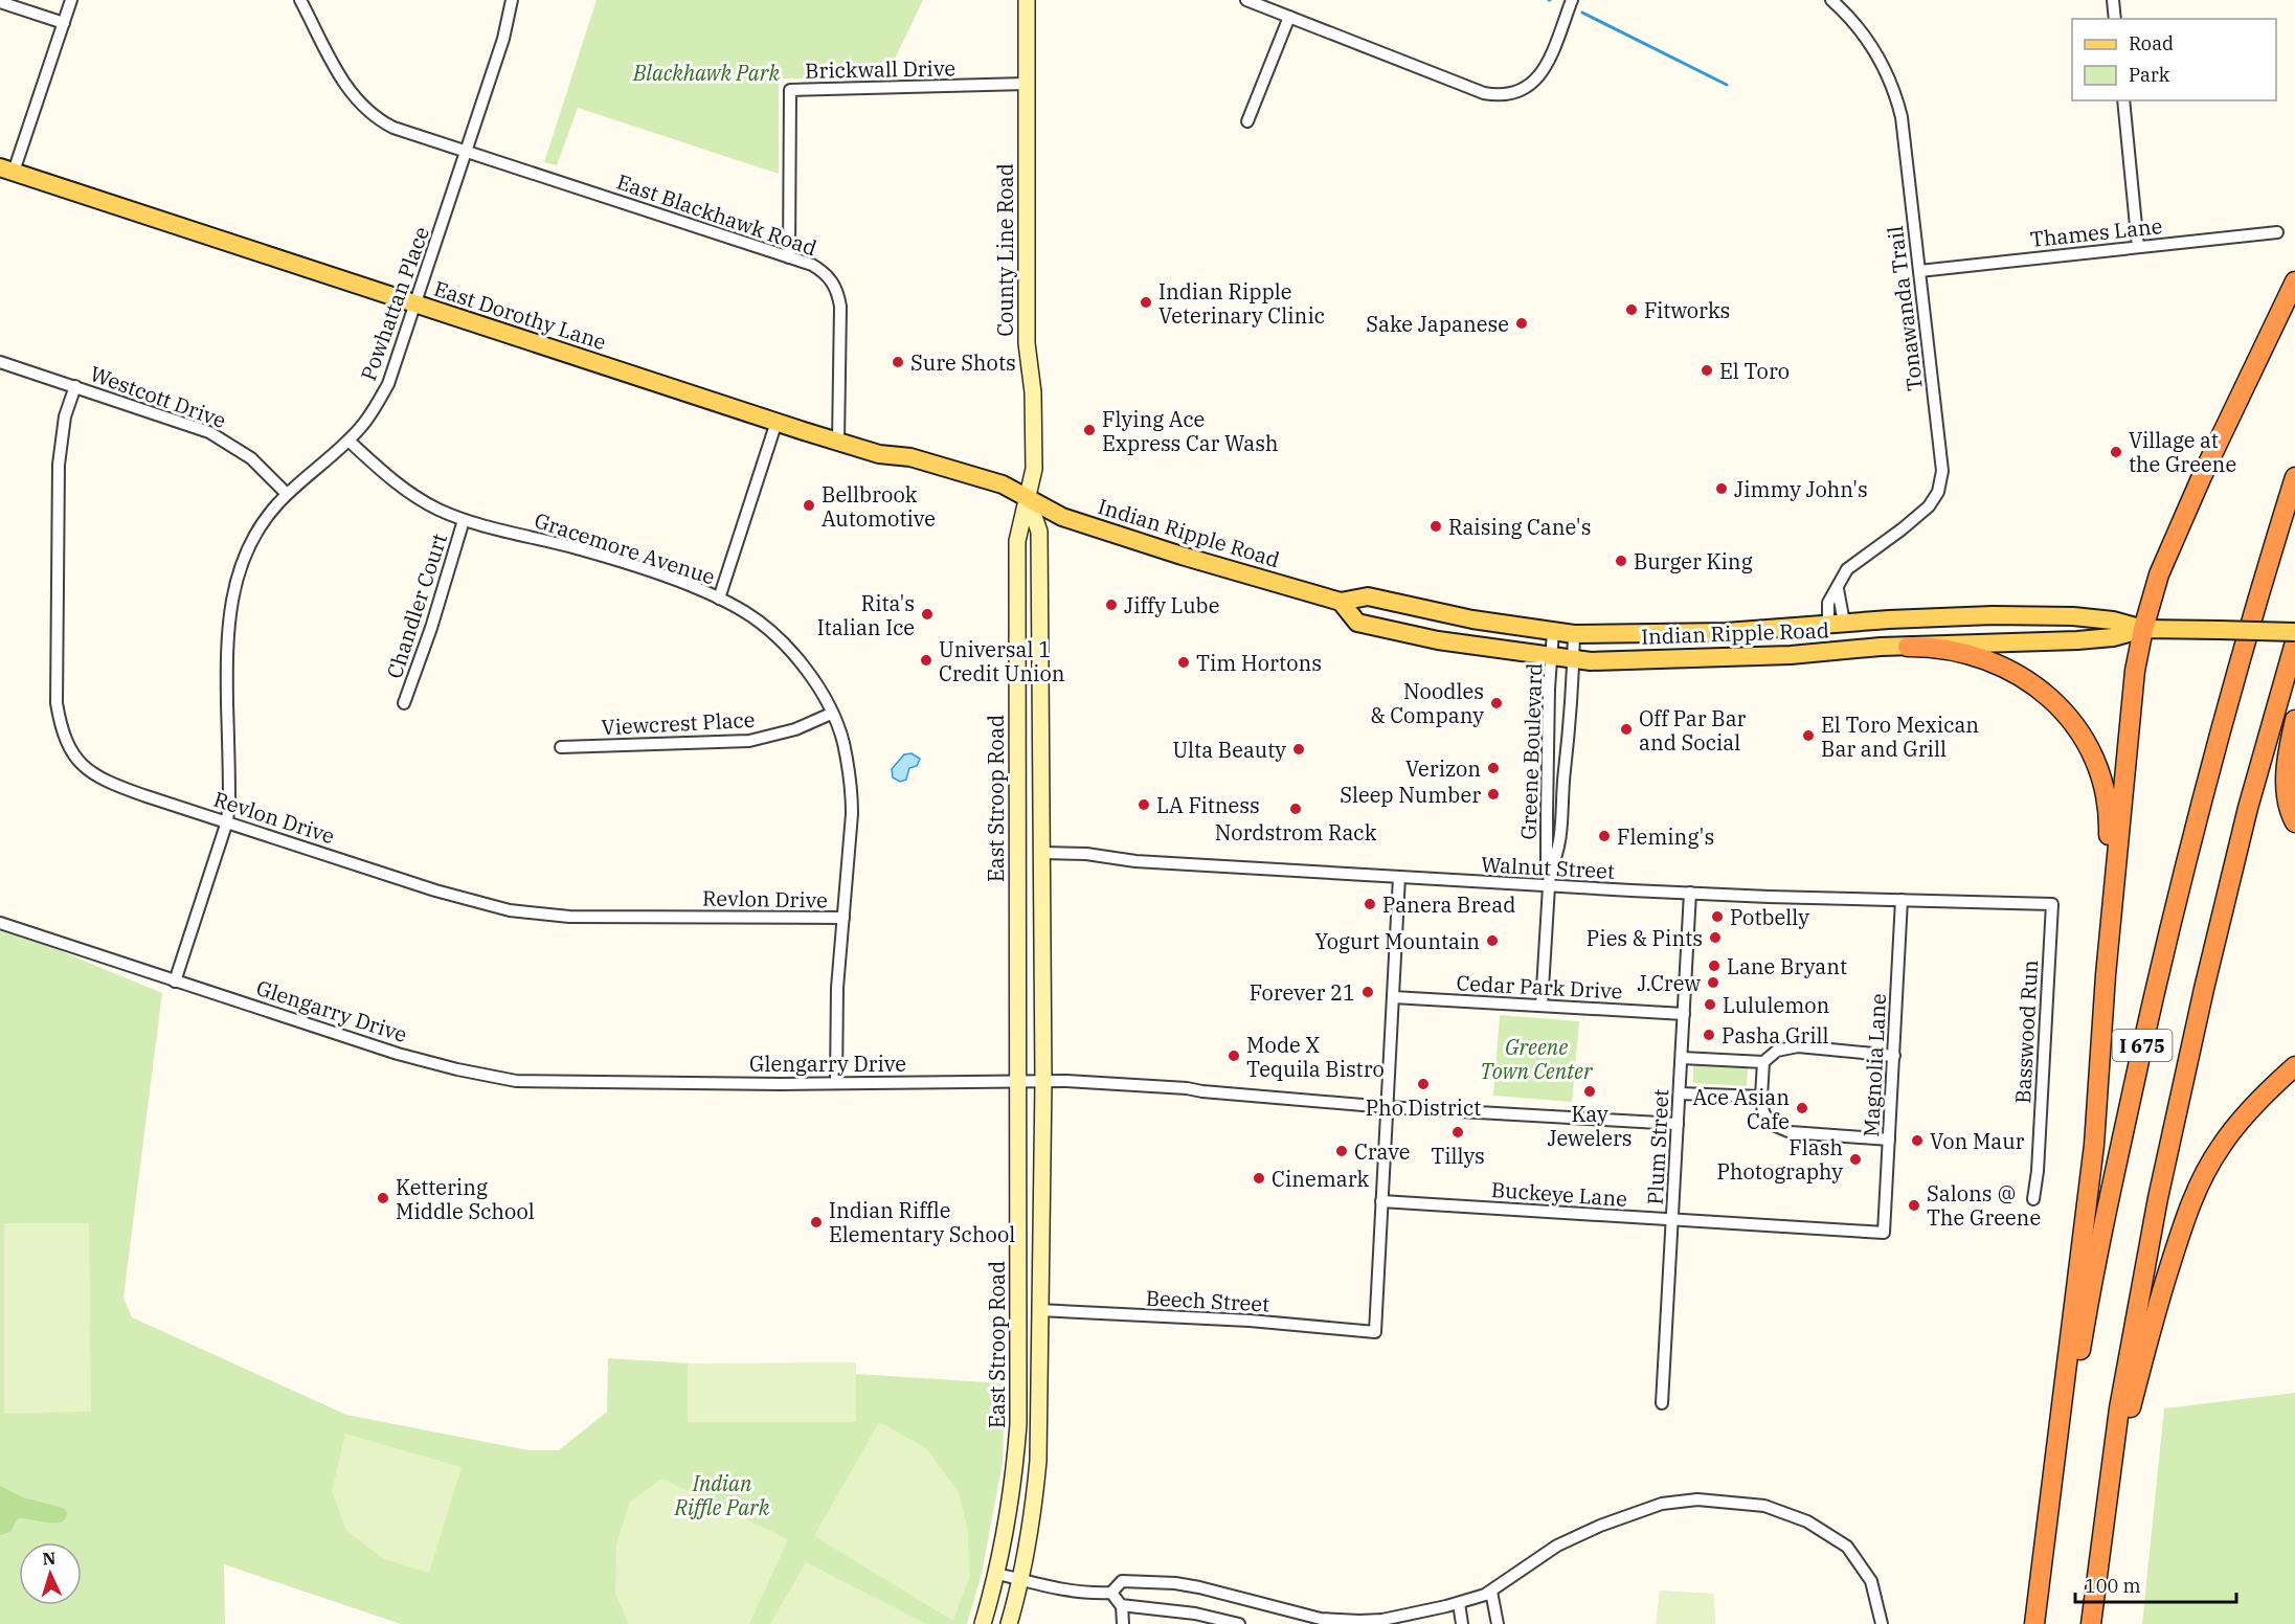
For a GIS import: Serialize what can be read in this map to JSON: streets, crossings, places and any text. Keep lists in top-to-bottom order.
{
  "streets": {
    "highway": ["I 675"],
    "main road": [
      "County Line Road",
      "East Dorothy Lane",
      "Indian Ripple Road",
      "East Stroop Road"
    ],
    "street": [
      "Brickwall Drive",
      "East Blackhawk Road",
      "Thames Lane",
      "Powhattan Place",
      "Tonawanda Trail",
      "Westcott Drive",
      "Gracemore Avenue",
      "Chandler Court",
      "Viewcrest Place",
      "Greene Boulevard",
      "Revlon Drive",
      "Walnut Street",
      "Cedar Park Drive",
      "Glengarry Drive",
      "Basswood Run",
      "Magnolia Lane",
      "Plum Street",
      "Buckeye Lane",
      "Beech Street"
    ]
  },
  "crossings": [
    ["Brickwall Drive", "East Blackhawk Road"],
    ["Brickwall Drive", "County Line Road"],
    ["East Blackhawk Road", "Powhattan Place"],
    ["East Blackhawk Road", "East Dorothy Lane"],
    ["Thames Lane", "Tonawanda Trail"],
    ["County Line Road", "East Dorothy Lane"],
    ["County Line Road", "Indian Ripple Road"],
    ["County Line Road", "East Stroop Road"],
    ["Powhattan Place", "East Dorothy Lane"],
    ["Powhattan Place", "Westcott Drive"],
    ["Powhattan Place", "Gracemore Avenue"],
    ["Powhattan Place", "Revlon Drive"],
    ["Powhattan Place", "Glengarry Drive"],
    ["Tonawanda Trail", "Indian Ripple Road"],
    ["East Dorothy Lane", "Indian Ripple Road"],
    ["East Dorothy Lane", "East Stroop Road"],
    ["Westcott Drive", "Revlon Drive"],
    ["Indian Ripple Road", "Greene Boulevard"],
    ["Indian Ripple Road", "East Stroop Road"],
    ["Gracemore Avenue", "Chandler Court"],
    ["Gracemore Avenue", "Viewcrest Place"],
    ["Gracemore Avenue", "Revlon Drive"],
    ["Gracemore Avenue", "Glengarry Drive"],
    ["Greene Boulevard", "Walnut Street"],
    ["Greene Boulevard", "Cedar Park Drive"],
    ["East Stroop Road", "Walnut Street"],
    ["East Stroop Road", "Glengarry Drive"],
    ["East Stroop Road", "Beech Street"],
    ["Walnut Street", "Basswood Run"],
    ["Walnut Street", "Magnolia Lane"],
    ["Walnut Street", "Plum Street"],
    ["Cedar Park Drive", "Plum Street"],
    ["Glengarry Drive", "Plum Street"],
    ["Magnolia Lane", "Buckeye Lane"],
    ["Plum Street", "Buckeye Lane"],
    ["Buckeye Lane", "Beech Street"]
  ],
  "parks": ["Blackhawk Park", "Greene Town Center", "Indian Riffle Park"],
  "places": [
    "Indian Ripple Veterinary Clinic",
    "Fitworks",
    "Sake Japanese",
    "Sure Shots",
    "El Toro",
    "Flying Ace Express Car Wash",
    "Village at the Greene",
    "Jimmy John's",
    "Bellbrook Automotive",
    "Raising Cane's",
    "Burger King",
    "Jiffy Lube",
    "Rita's Italian Ice",
    "Universal 1 Credit Union",
    "Tim Hortons",
    "Noodles & Company",
    "Off Par Bar and Social",
    "El Toro Mexican Bar and Grill",
    "Ulta Beauty",
    "Verizon",
    "Sleep Number",
    "LA Fitness",
    "Nordstrom Rack",
    "Fleming's",
    "Panera Bread",
    "Potbelly",
    "Pies & Pints",
    "Yogurt Mountain",
    "Lane Bryant",
    "J.Crew",
    "Forever 21",
    "Lululemon",
    "Pasha Grill",
    "Mode X Tequila Bistro",
    "Pho District",
    "Kay Jewelers",
    "Ace Asian Cafe",
    "Tillys",
    "Von Maur",
    "Crave",
    "Flash Photography",
    "Cinemark",
    "Kettering Middle School",
    "Salons @ The Greene",
    "Indian Riffle Elementary School"
  ],
  "legend": ["Road", "Park"],
  "scale_bar": "100 m",
  "north": "top"
}
